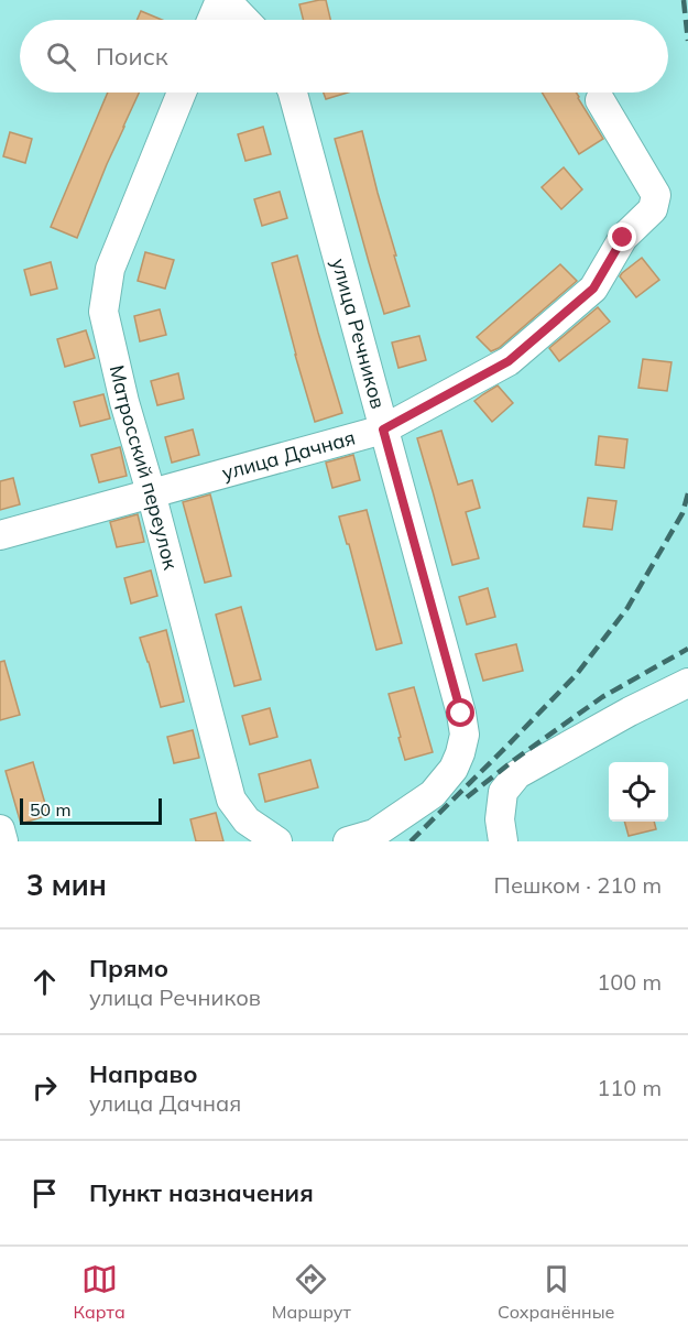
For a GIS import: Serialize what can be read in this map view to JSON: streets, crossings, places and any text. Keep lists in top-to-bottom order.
{
  "streets": {
    "street": ["улица Речников", "улица Дачная", "Матросский переулок"]
  },
  "crossings": [
    ["улица Речников", "улица Дачная"],
    ["улица Дачная", "Матросский переулок"]
  ],
  "scale_bar": "50 m",
  "page": {
    "search": "Поиск",
    "scale": "50 m",
    "heading": ["3 мин", "Пешком · 210 m"],
    "list": [
      ["Прямо", "улица Речников", "100 m"],
      ["Направо", "улица Дачная", "110 m"],
      "Пункт назначения"
    ],
    "nav": ["Карта", "Маршрут", "Сохранённые"]
  }
}
